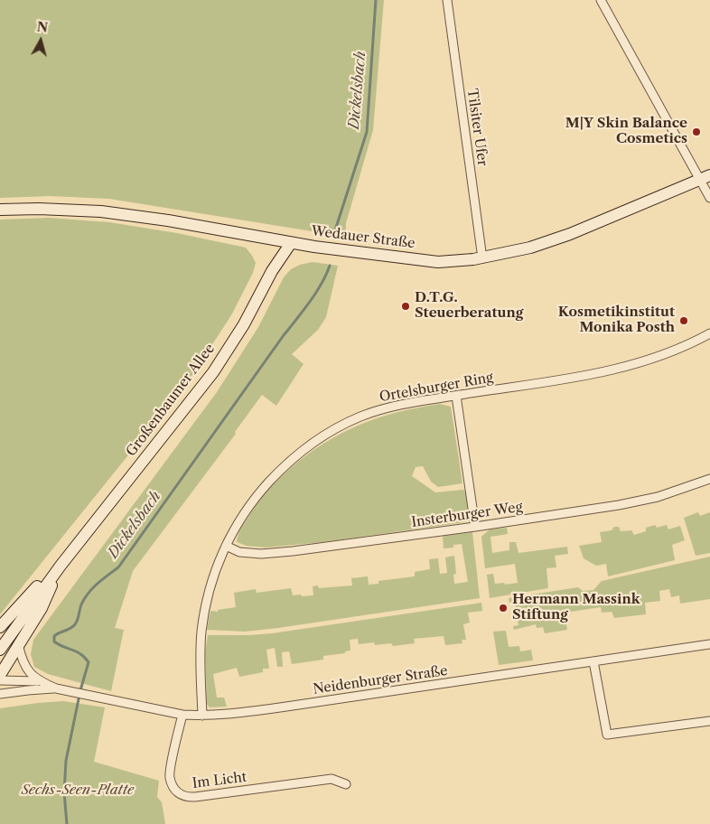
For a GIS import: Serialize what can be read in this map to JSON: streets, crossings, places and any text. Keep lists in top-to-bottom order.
{
  "streets": {
    "main road": ["Wedauer Straße", "Großenbaumer Allee"],
    "street": [
      "Tilsiter Ufer",
      "Ortelsburger Ring",
      "Insterburger Weg",
      "Neidenburger Straße",
      "Im Licht"
    ]
  },
  "crossings": [
    ["Tilsiter Ufer", "Wedauer Straße"],
    ["Wedauer Straße", "Großenbaumer Allee"],
    ["Ortelsburger Ring", "Insterburger Weg"],
    ["Ortelsburger Ring", "Neidenburger Straße"],
    ["Neidenburger Straße", "Im Licht"]
  ],
  "water": ["Dickelsbach"],
  "parks": ["Sechs-Seen-Platte"],
  "places": [
    "M|Y Skin Balance Cosmetics",
    "D.T.G. Steuerberatung",
    "Kosmetikinstitut Monika Posth",
    "Hermann Massink Stiftung"
  ],
  "north": "top"
}
